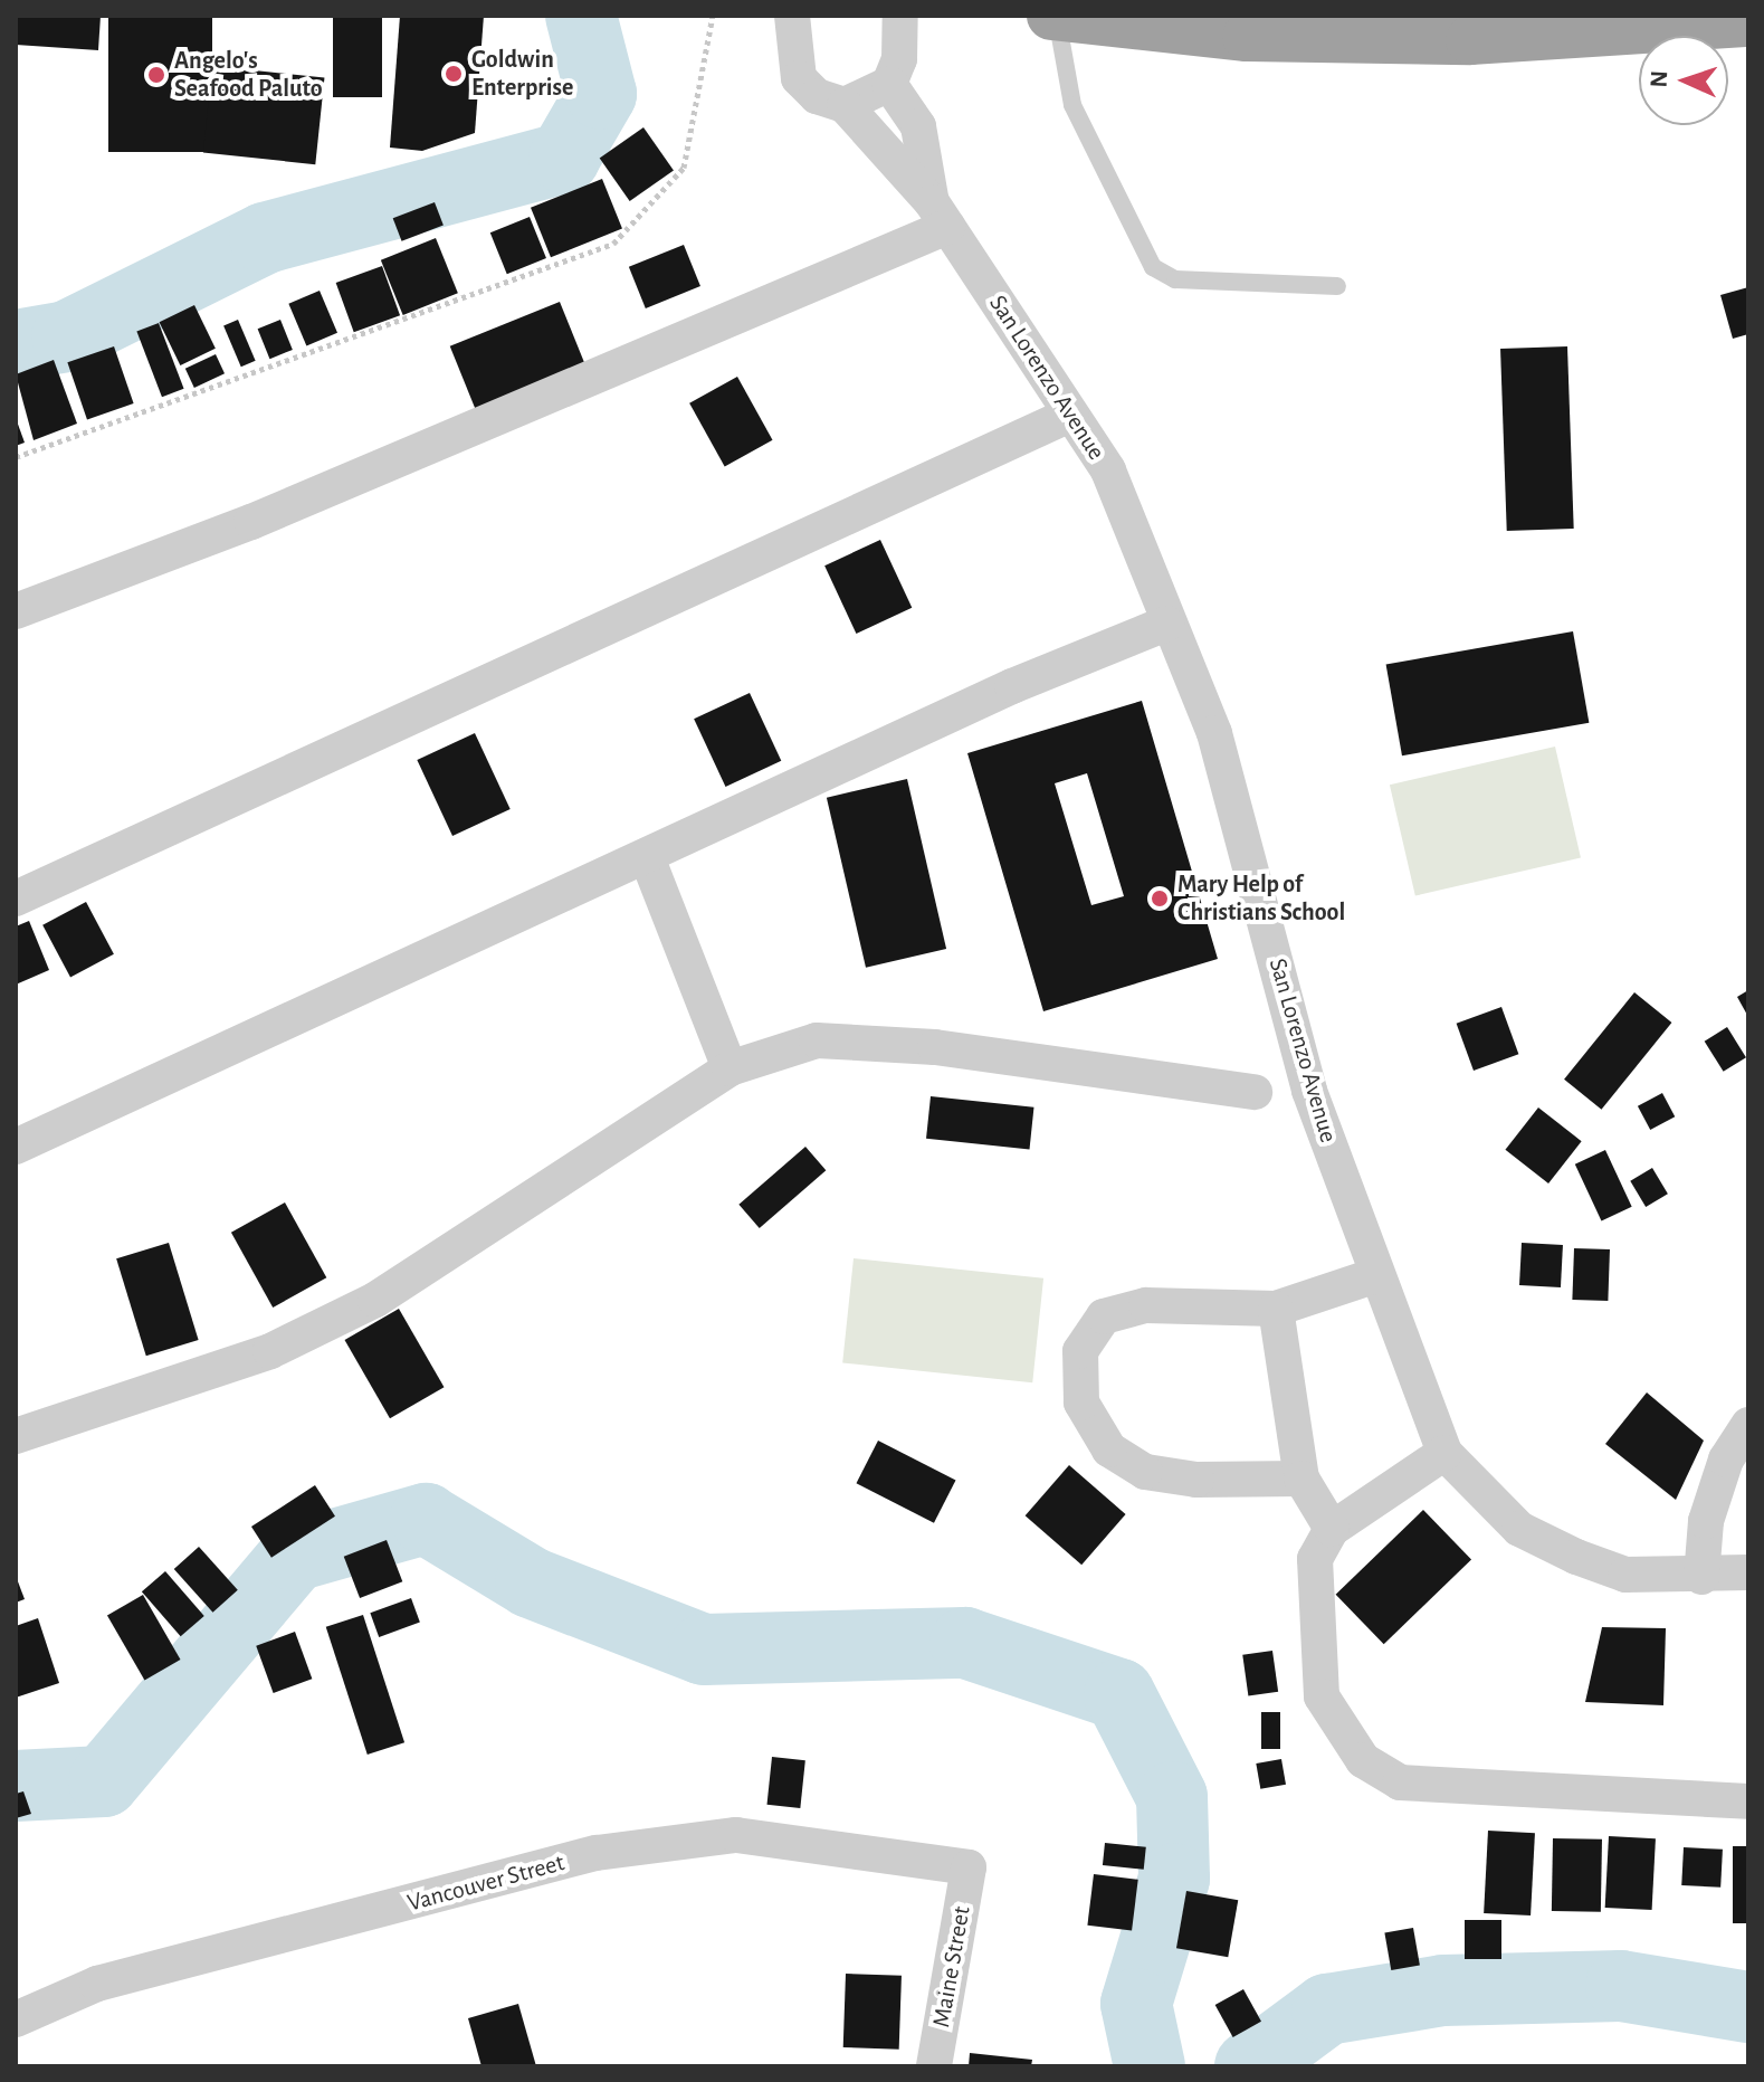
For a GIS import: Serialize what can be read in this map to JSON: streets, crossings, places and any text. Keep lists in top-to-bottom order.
{
  "streets": {
    "street": ["San Lorenzo Avenue", "Vancouver Street", "Maine Street"]
  },
  "crossings": [
    ["Vancouver Street", "Maine Street"]
  ],
  "places": ["Goldwin Enterprise", "Angelo's Seafood Paluto", "Mary Help of Christians School"],
  "north": "left"
}
